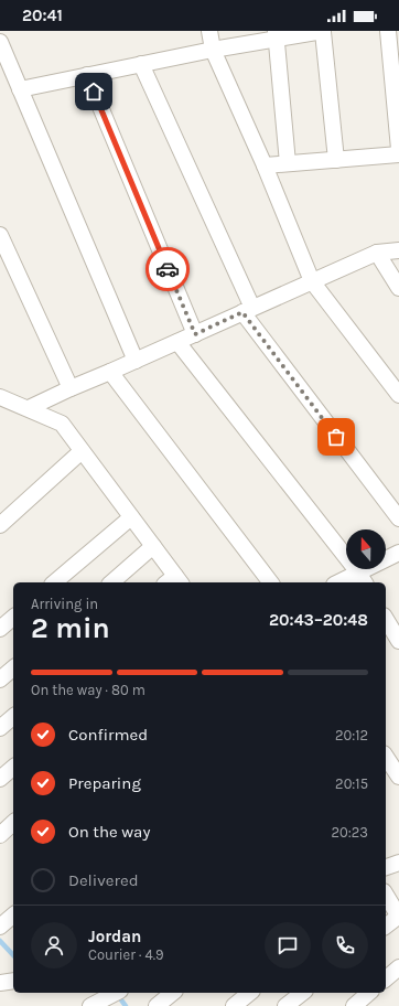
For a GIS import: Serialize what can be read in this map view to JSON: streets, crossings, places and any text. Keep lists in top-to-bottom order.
{
  "north": "top",
  "page": {
    "status": "20:41",
    "heading": ["2 min", "Arriving in", "20:43–20:48"],
    "panel": ["Jordan", "Courier · 4.9"],
    "bar": "On the way · 80 m",
    "list": [
      ["Confirmed", "20:12"],
      ["Preparing", "20:15"],
      ["On the way", "20:23"],
      "Delivered"
    ]
  }
}
